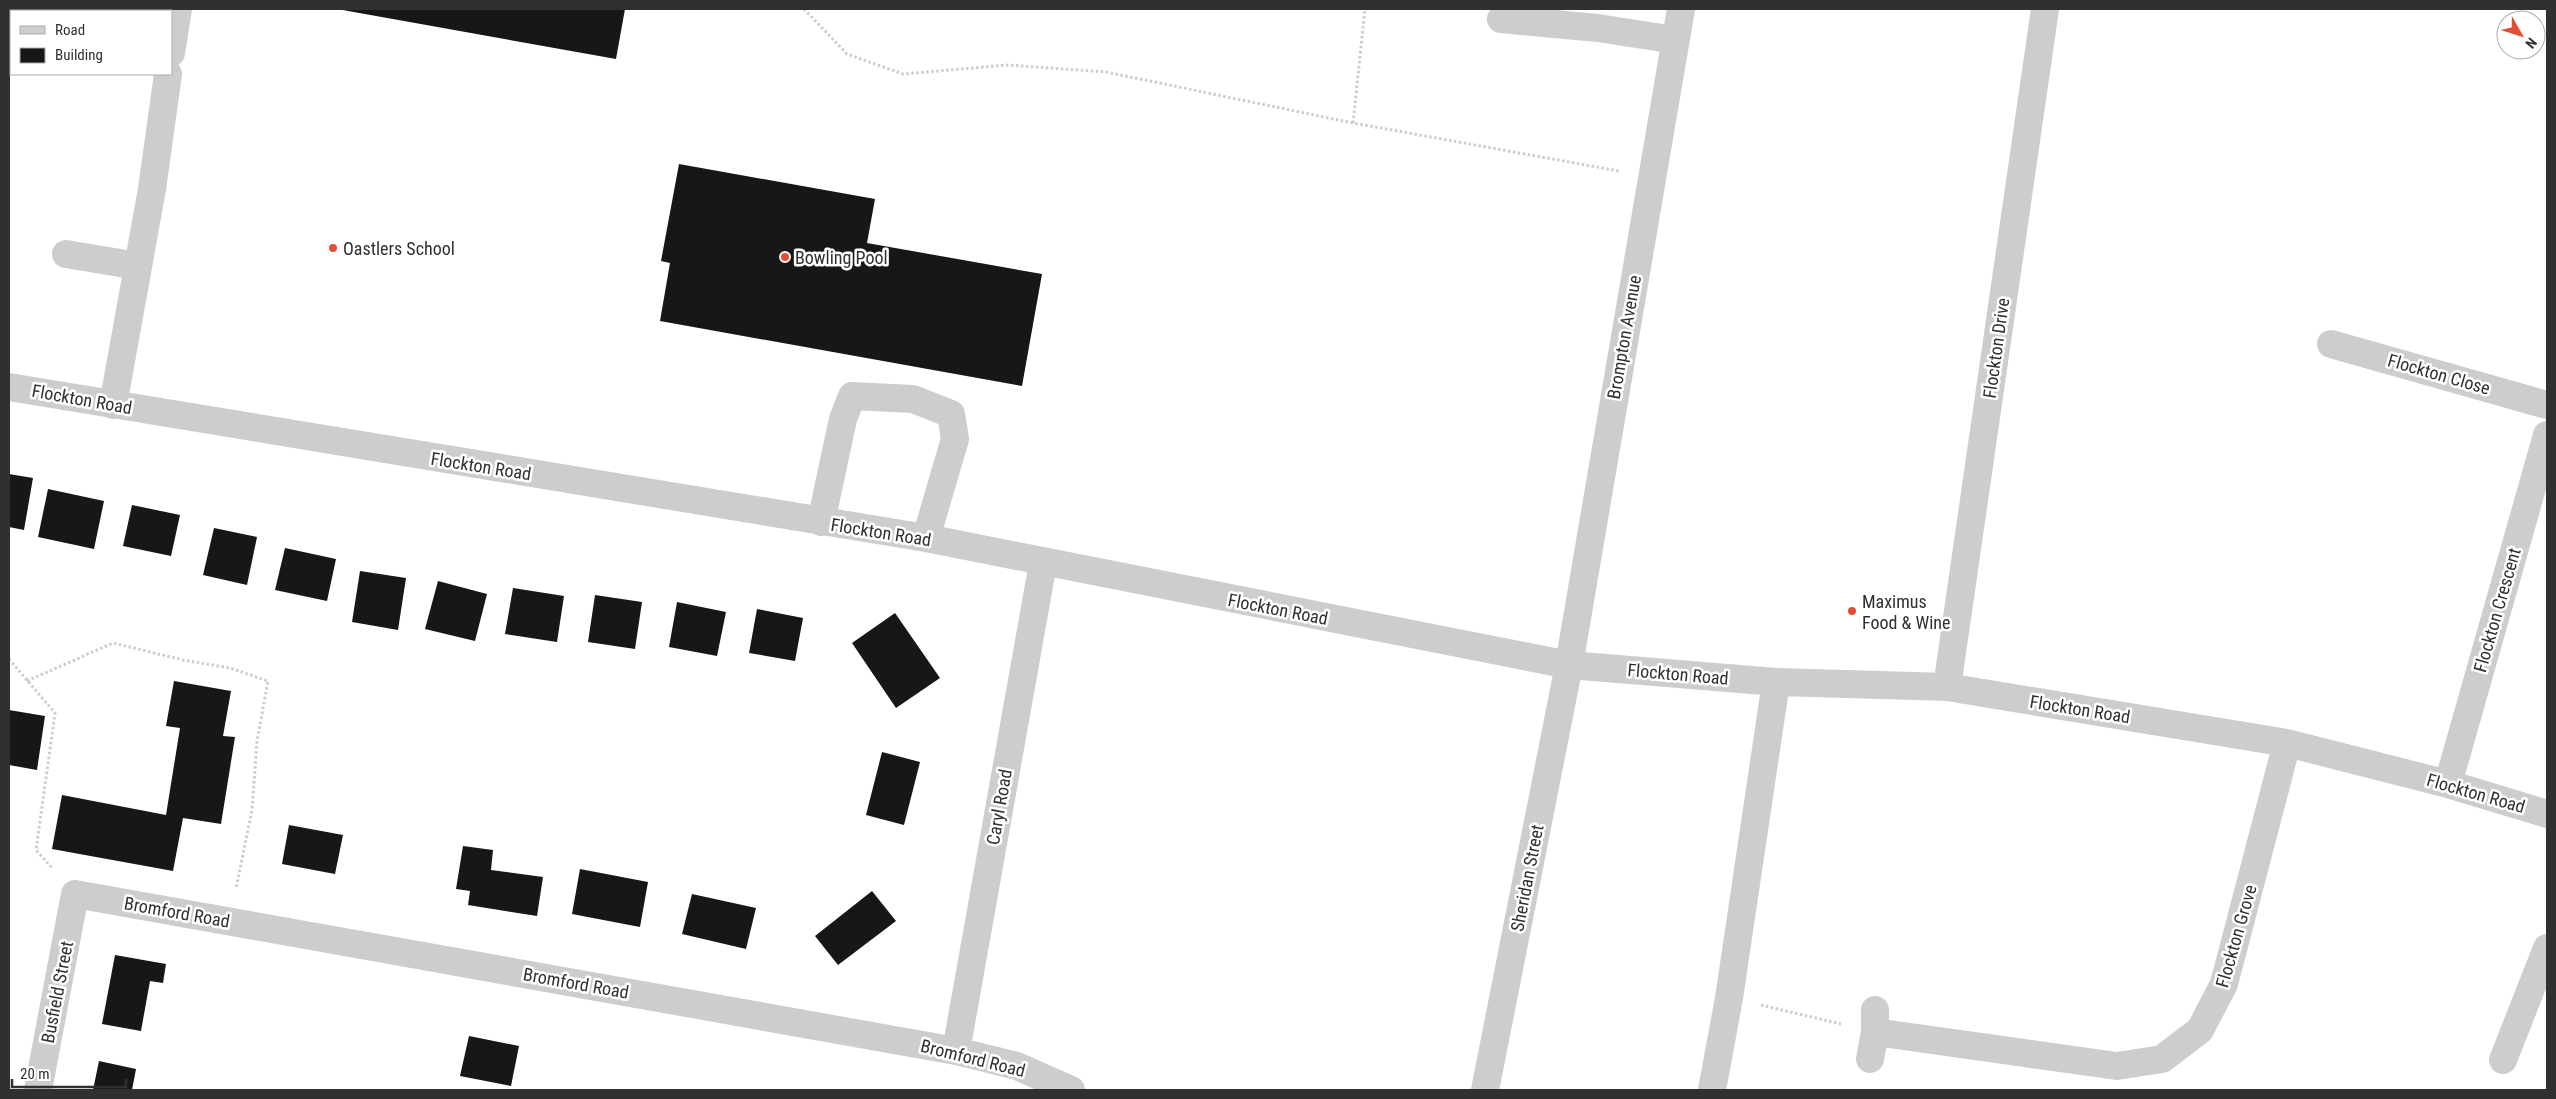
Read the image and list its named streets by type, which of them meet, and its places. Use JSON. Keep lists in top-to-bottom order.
{
  "streets": {
    "street": [
      "Brompton Avenue",
      "Flockton Drive",
      "Flockton Close",
      "Flockton Road",
      "Flockton Crescent",
      "Caryl Road",
      "Sheridan Street",
      "Bromford Road",
      "Flockton Grove",
      "Busfield Street"
    ]
  },
  "crossings": [
    ["Brompton Avenue", "Flockton Road"],
    ["Brompton Avenue", "Sheridan Street"],
    ["Flockton Drive", "Flockton Road"],
    ["Flockton Road", "Flockton Crescent"],
    ["Flockton Road", "Caryl Road"],
    ["Flockton Road", "Sheridan Street"],
    ["Flockton Road", "Flockton Grove"],
    ["Caryl Road", "Bromford Road"],
    ["Bromford Road", "Busfield Street"]
  ],
  "places": ["Oastlers School", "Bowling Pool", "Maximus Food & Wine"],
  "legend": ["Road", "Building"],
  "scale_bar": "20 m",
  "north": "bottom right"
}
